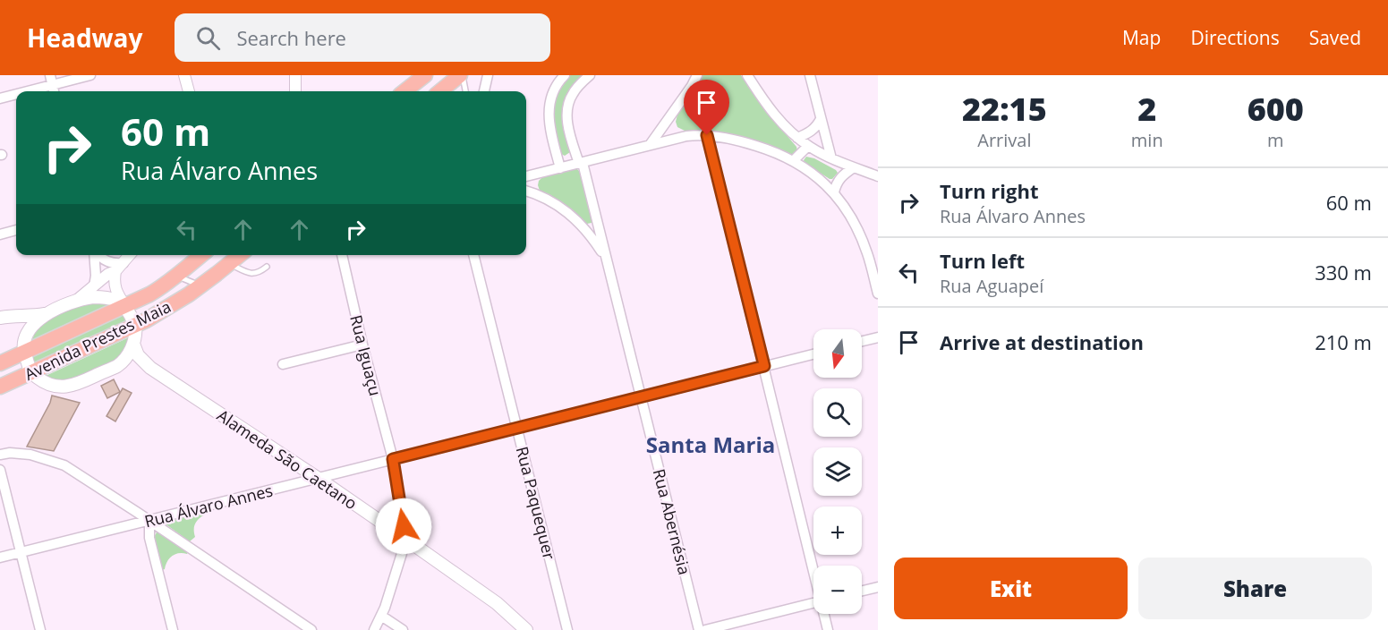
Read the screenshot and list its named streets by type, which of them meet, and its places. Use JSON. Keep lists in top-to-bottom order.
{
  "streets": {
    "highway": ["Avenida Prestes Maia"],
    "main road": ["Alameda São Caetano"],
    "street": [
      "Rua Iguaçu",
      "Rua Paquequer",
      "Rua Álvaro Annes",
      "Rua Abernésia"
    ]
  },
  "crossings": [
    ["Rua Iguaçu", "Alameda São Caetano"],
    ["Rua Iguaçu", "Rua Álvaro Annes"],
    ["Alameda São Caetano", "Rua Álvaro Annes"],
    ["Rua Paquequer", "Rua Álvaro Annes"],
    ["Rua Álvaro Annes", "Rua Abernésia"]
  ],
  "districts": ["Santa Maria"],
  "north": "bottom",
  "page": {
    "header": "Headway",
    "search": "Search here",
    "nav": ["Map", "Directions", "Saved"],
    "eta": [
      "22:15",
      "Arrival",
      "2",
      "min",
      "600",
      "m"
    ],
    "turn": ["60 m", "Rua Álvaro Annes"],
    "list": [
      {
        "name": "Turn right",
        "note": "Rua Álvaro Annes",
        "value": "60 m"
      },
      {
        "name": "Turn left",
        "note": "Rua Aguapeí",
        "value": "330 m"
      },
      {
        "name": "Arrive at destination",
        "value": "210 m"
      }
    ],
    "map_buttons": ["+", "−"],
    "buttons": ["Exit", "Share"]
  }
}
